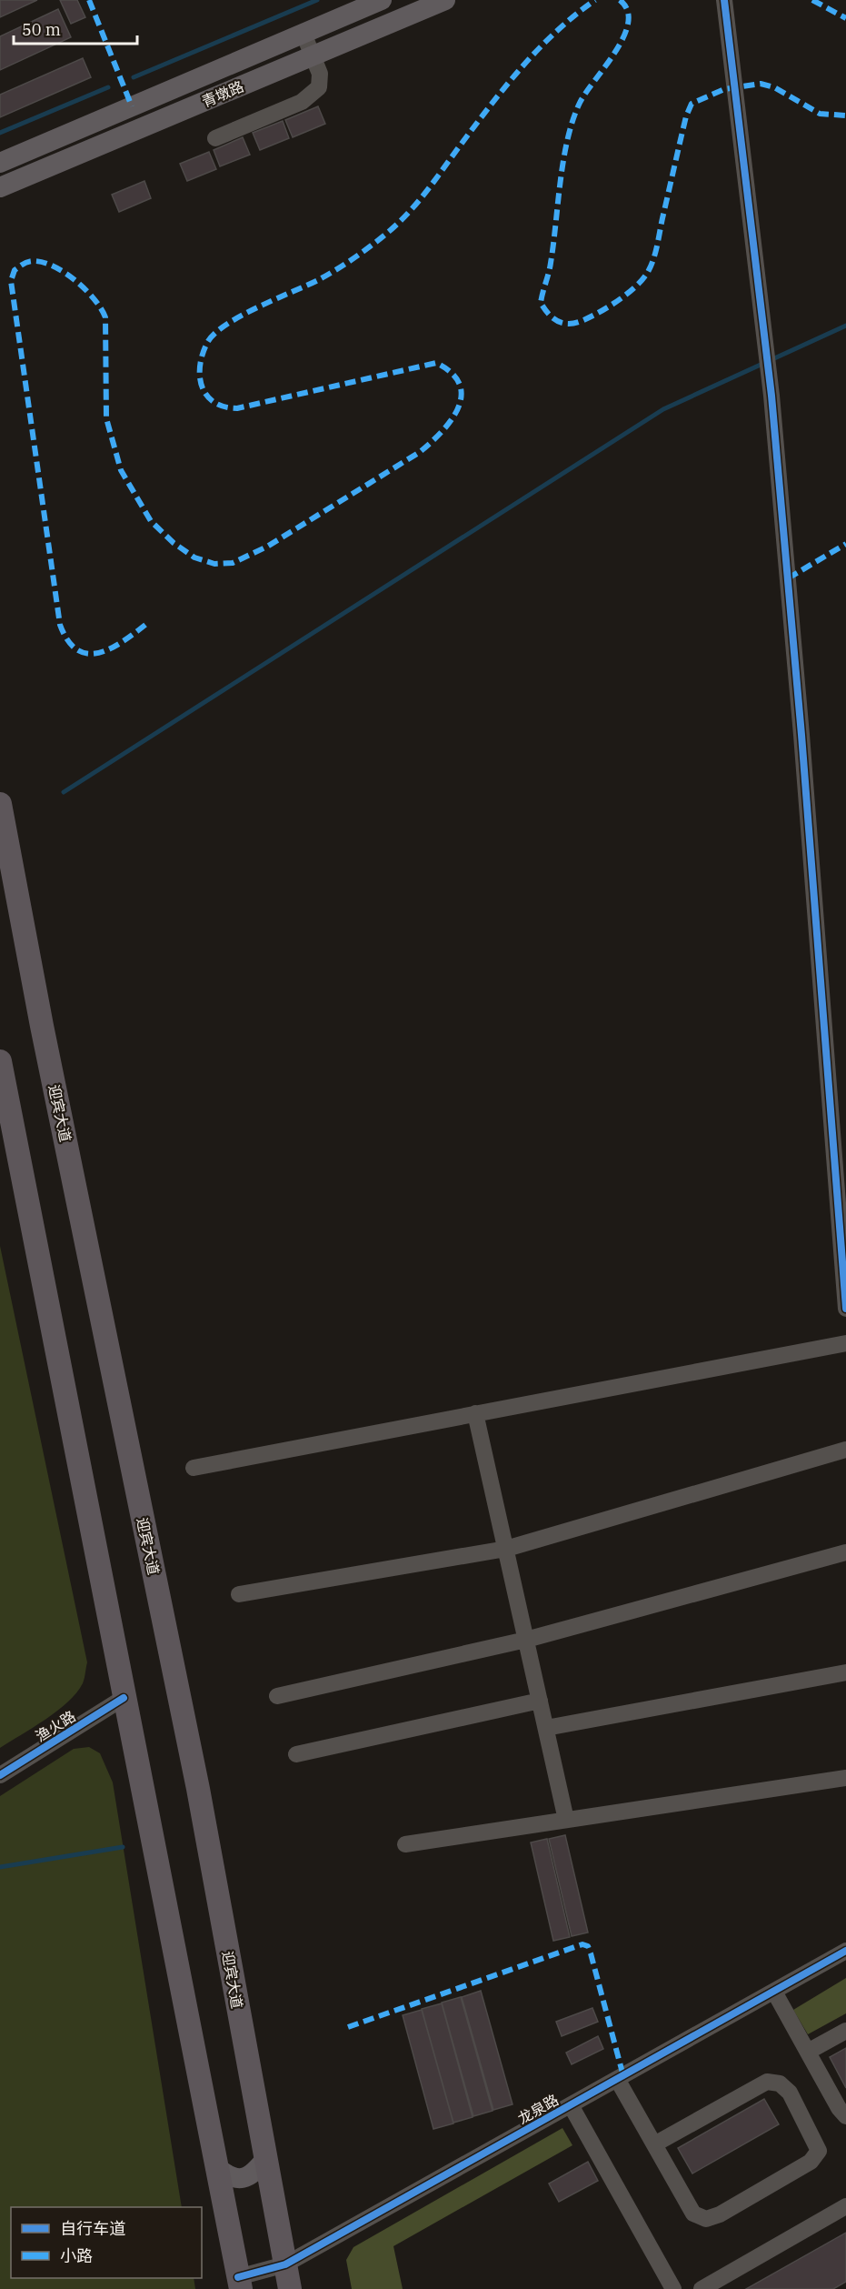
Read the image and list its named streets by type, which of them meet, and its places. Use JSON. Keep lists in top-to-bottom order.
{
  "streets": {
    "highway": ["迎宾大道"],
    "main road": ["青墩路"],
    "street": ["渔火路", "龙泉路"]
  },
  "crossings": [
    ["迎宾大道", "龙泉路"]
  ],
  "legend": ["自行车道", "小路"],
  "scale_bar": "50 m"
}
